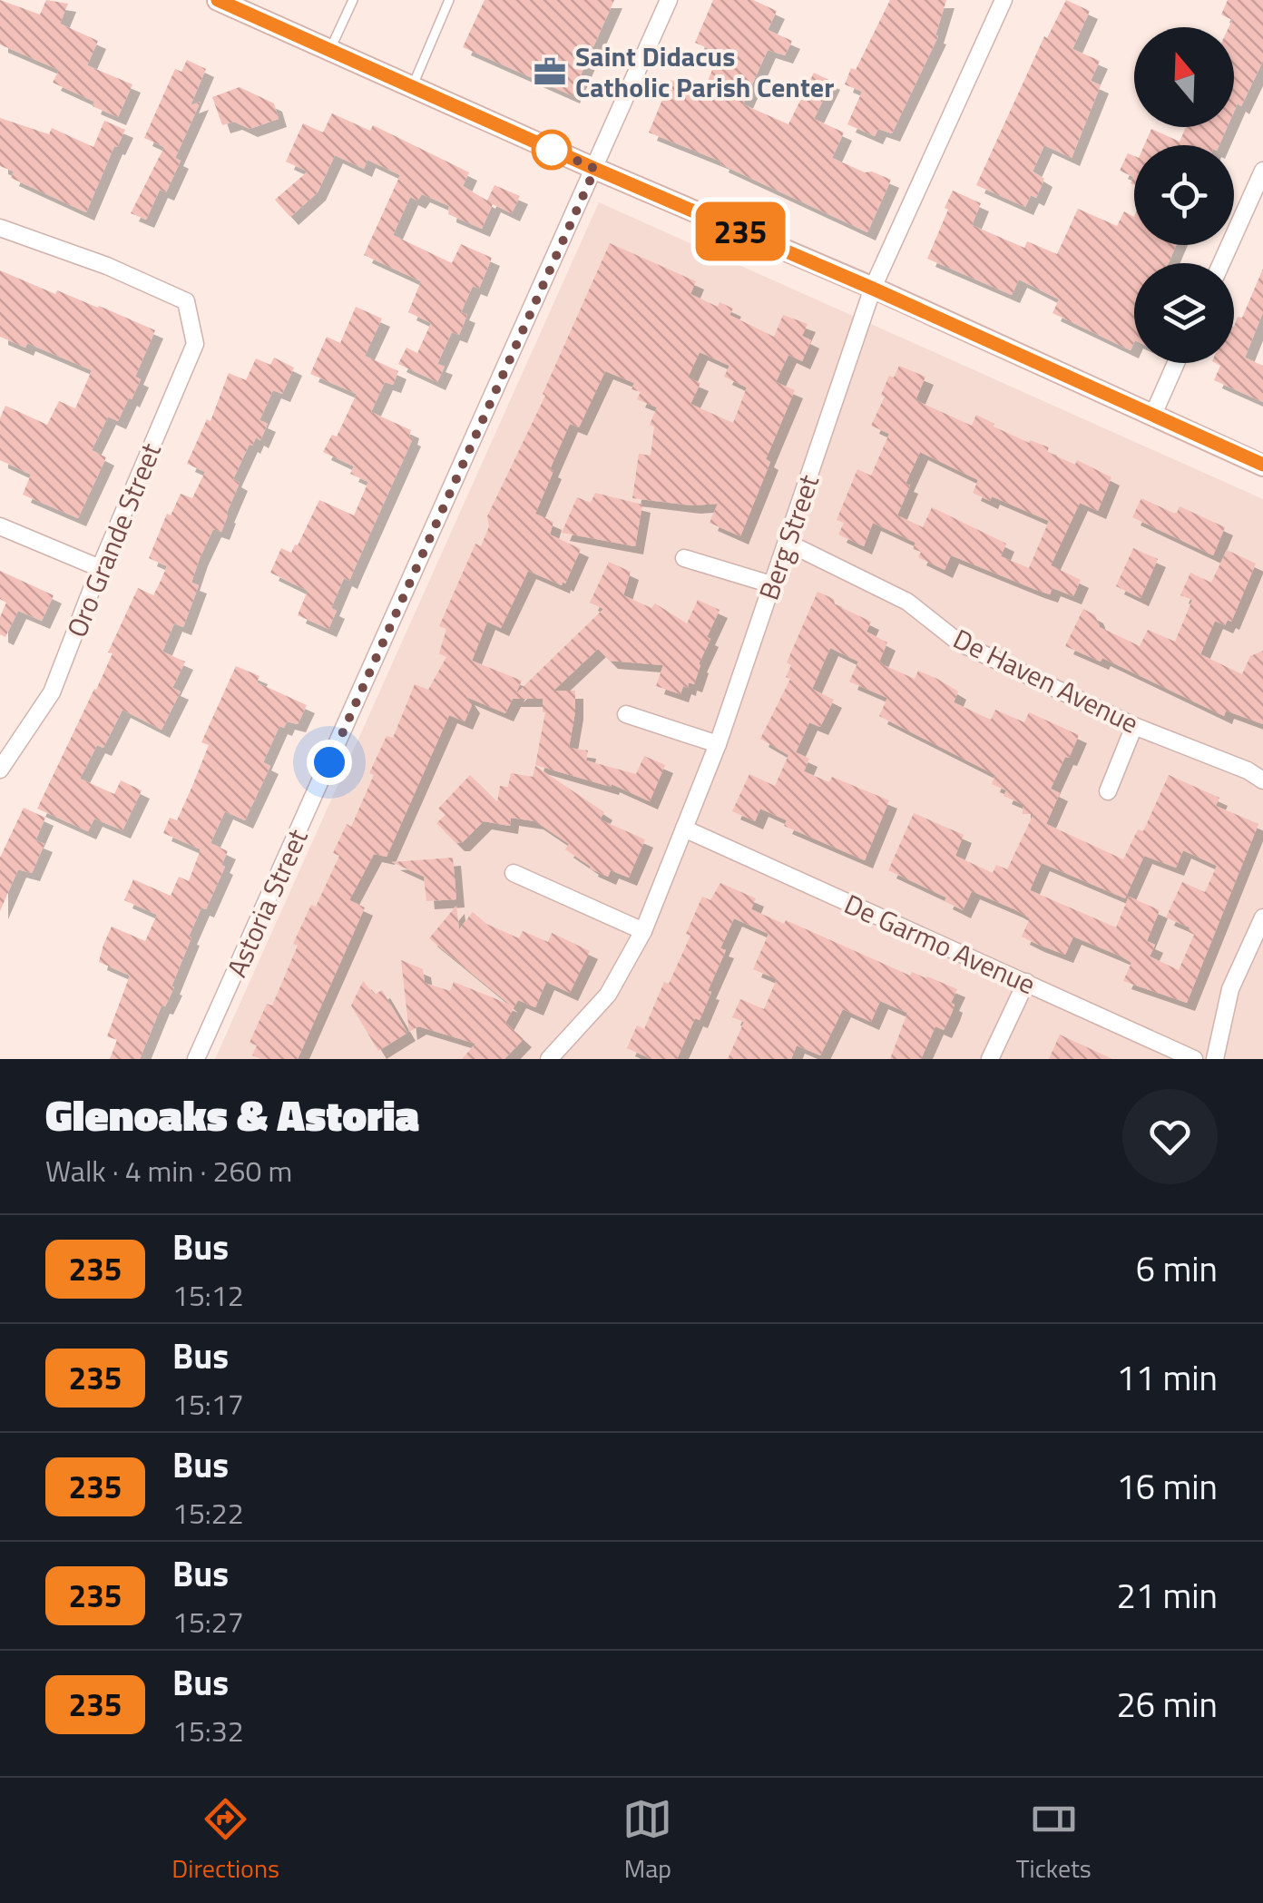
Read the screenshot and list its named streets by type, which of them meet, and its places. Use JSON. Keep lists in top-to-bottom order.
{
  "streets": {
    "street": [
      "Berg Street",
      "Oro Grande Street",
      "De Haven Avenue",
      "Astoria Street",
      "De Garmo Avenue"
    ]
  },
  "crossings": [
    ["Berg Street", "De Haven Avenue"],
    ["Berg Street", "De Garmo Avenue"]
  ],
  "places": {
    "office": ["Saint Didacus Catholic Parish Center"]
  },
  "lines": ["bus line 235"],
  "north": "top",
  "page": {
    "on_map": "235",
    "heading": ["Glenoaks & Astoria", "Walk · 4 min · 260 m"],
    "list": [
      {
        "mark": "235",
        "name": "Bus",
        "note": "15:12",
        "value": "6 min"
      },
      {
        "mark": "235",
        "name": "Bus",
        "note": "15:17",
        "value": "11 min"
      },
      {
        "mark": "235",
        "name": "Bus",
        "note": "15:22",
        "value": "16 min"
      },
      {
        "mark": "235",
        "name": "Bus",
        "note": "15:27",
        "value": "21 min"
      },
      {
        "mark": "235",
        "name": "Bus",
        "note": "15:32",
        "value": "26 min"
      }
    ],
    "tabs": ["Directions", "Map", "Tickets"]
  }
}
